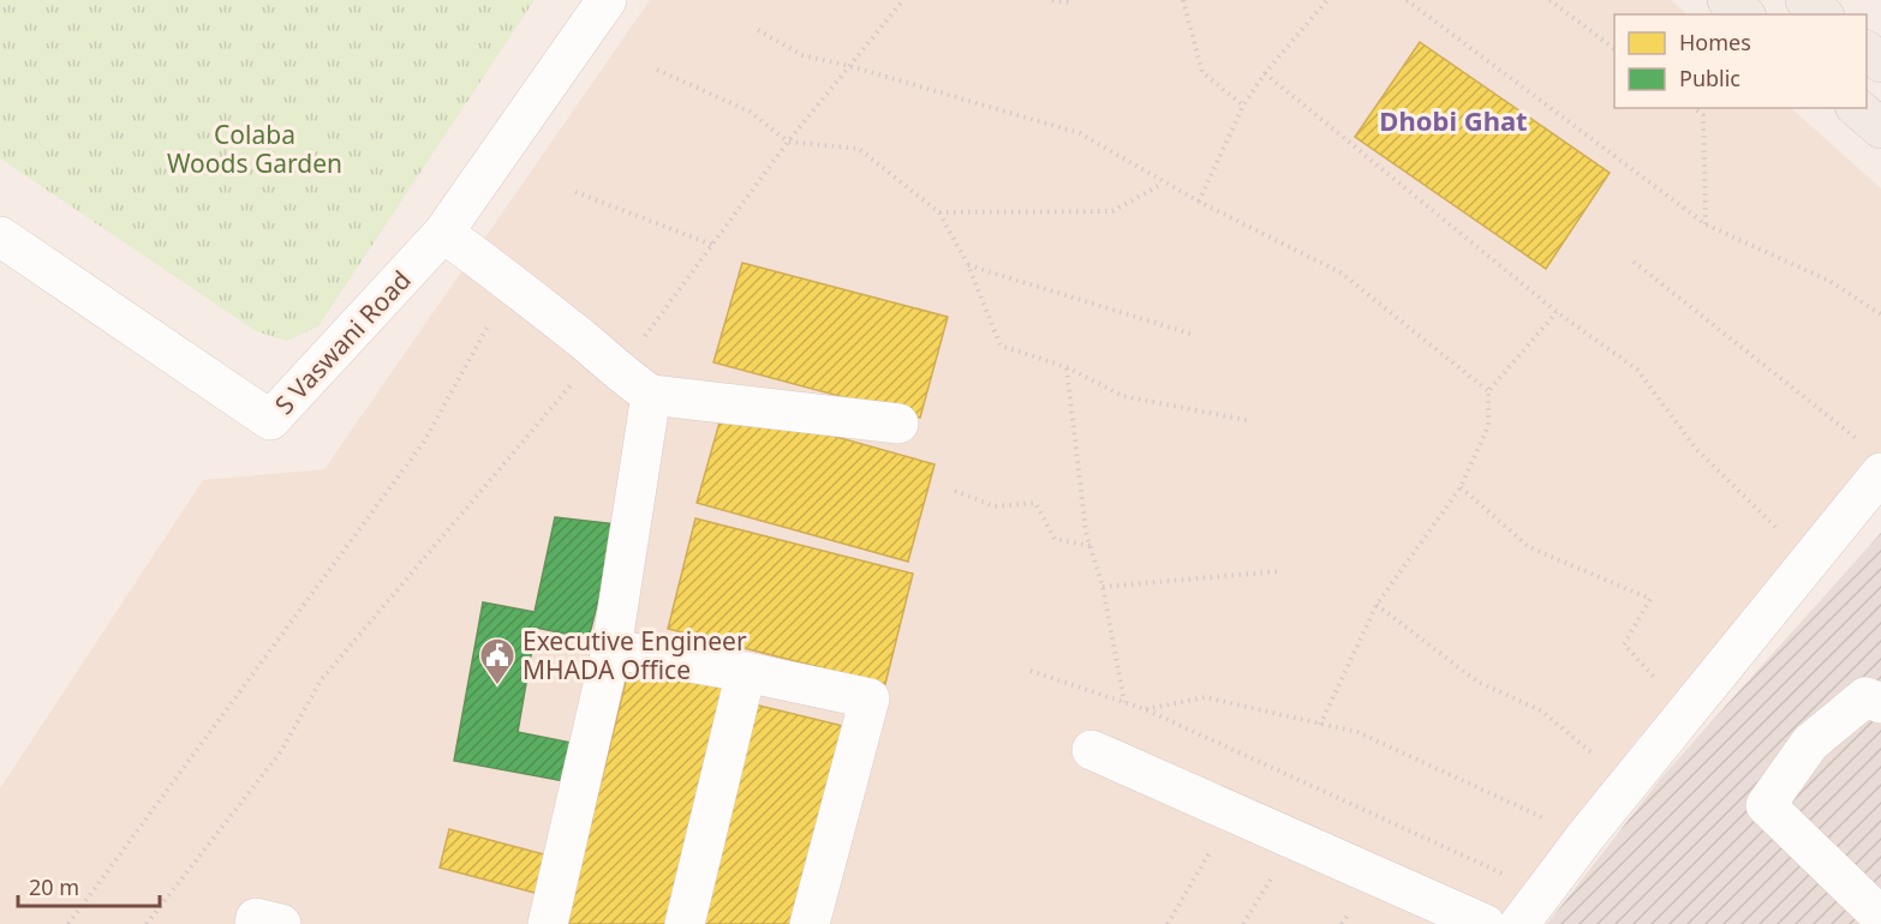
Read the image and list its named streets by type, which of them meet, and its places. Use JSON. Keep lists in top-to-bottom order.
{
  "streets": {
    "street": ["S Vaswani Road"]
  },
  "districts": ["Dhobi Ghat"],
  "parks": ["Colaba Woods Garden"],
  "places": {
    "public building": ["Executive Engineer MHADA Office"]
  },
  "legend": ["Homes", "Public"],
  "scale_bar": "20 m"
}
